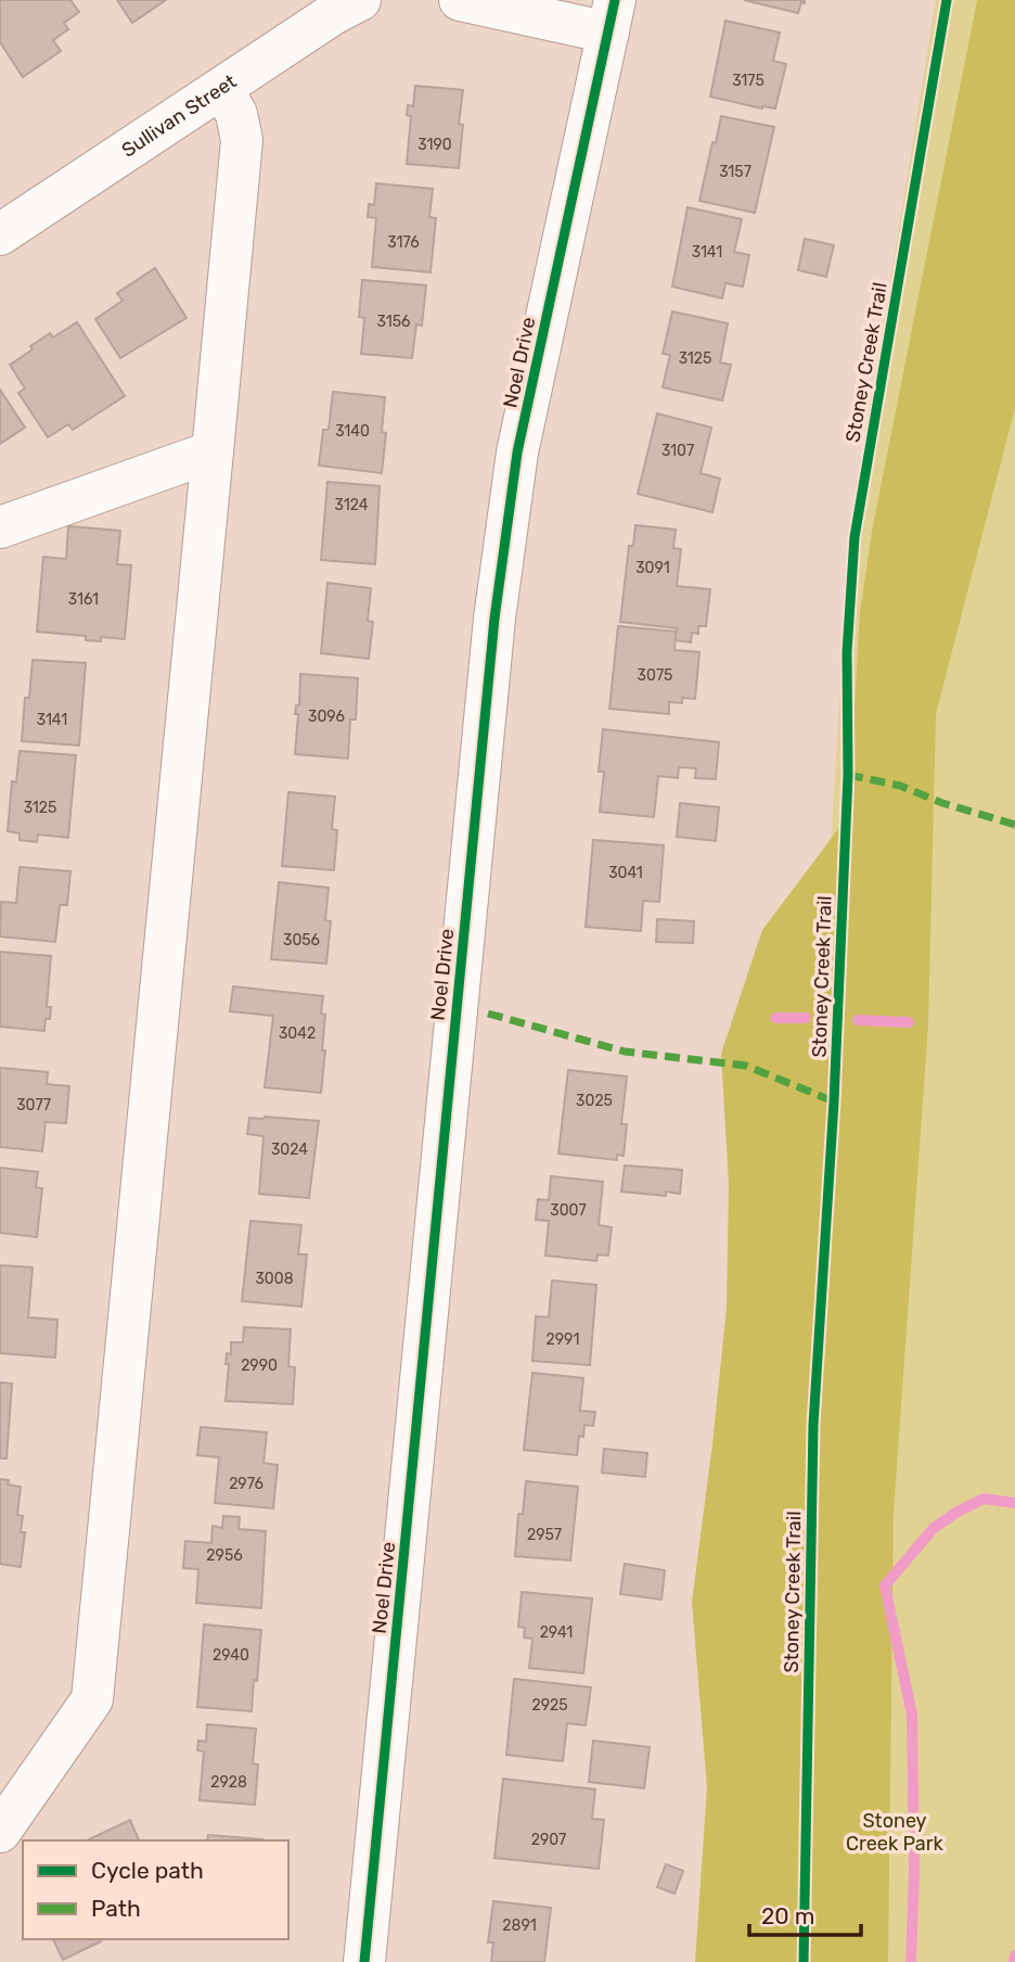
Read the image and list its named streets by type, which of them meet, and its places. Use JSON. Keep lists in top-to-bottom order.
{
  "streets": {
    "street": ["Sullivan Street", "Noel Drive"],
    "cycle path": ["Stoney Creek Trail"]
  },
  "parks": ["Stoney Creek Park"],
  "house_numbers": [
    "3175",
    "3190",
    "3157",
    "3176",
    "3141",
    "3156",
    "3125",
    "3140",
    "3107",
    "3124",
    "3091",
    "3161",
    "3075",
    "3096",
    "3141",
    "3125",
    "3041",
    "3056",
    "3042",
    "3025",
    "3077",
    "3024",
    "3007",
    "3008",
    "2991",
    "2990",
    "2976",
    "2957",
    "2956",
    "2941",
    "2940",
    "2925",
    "2928",
    "2907",
    "2891"
  ],
  "legend": ["Cycle path", "Path"],
  "scale_bar": "20 m"
}
